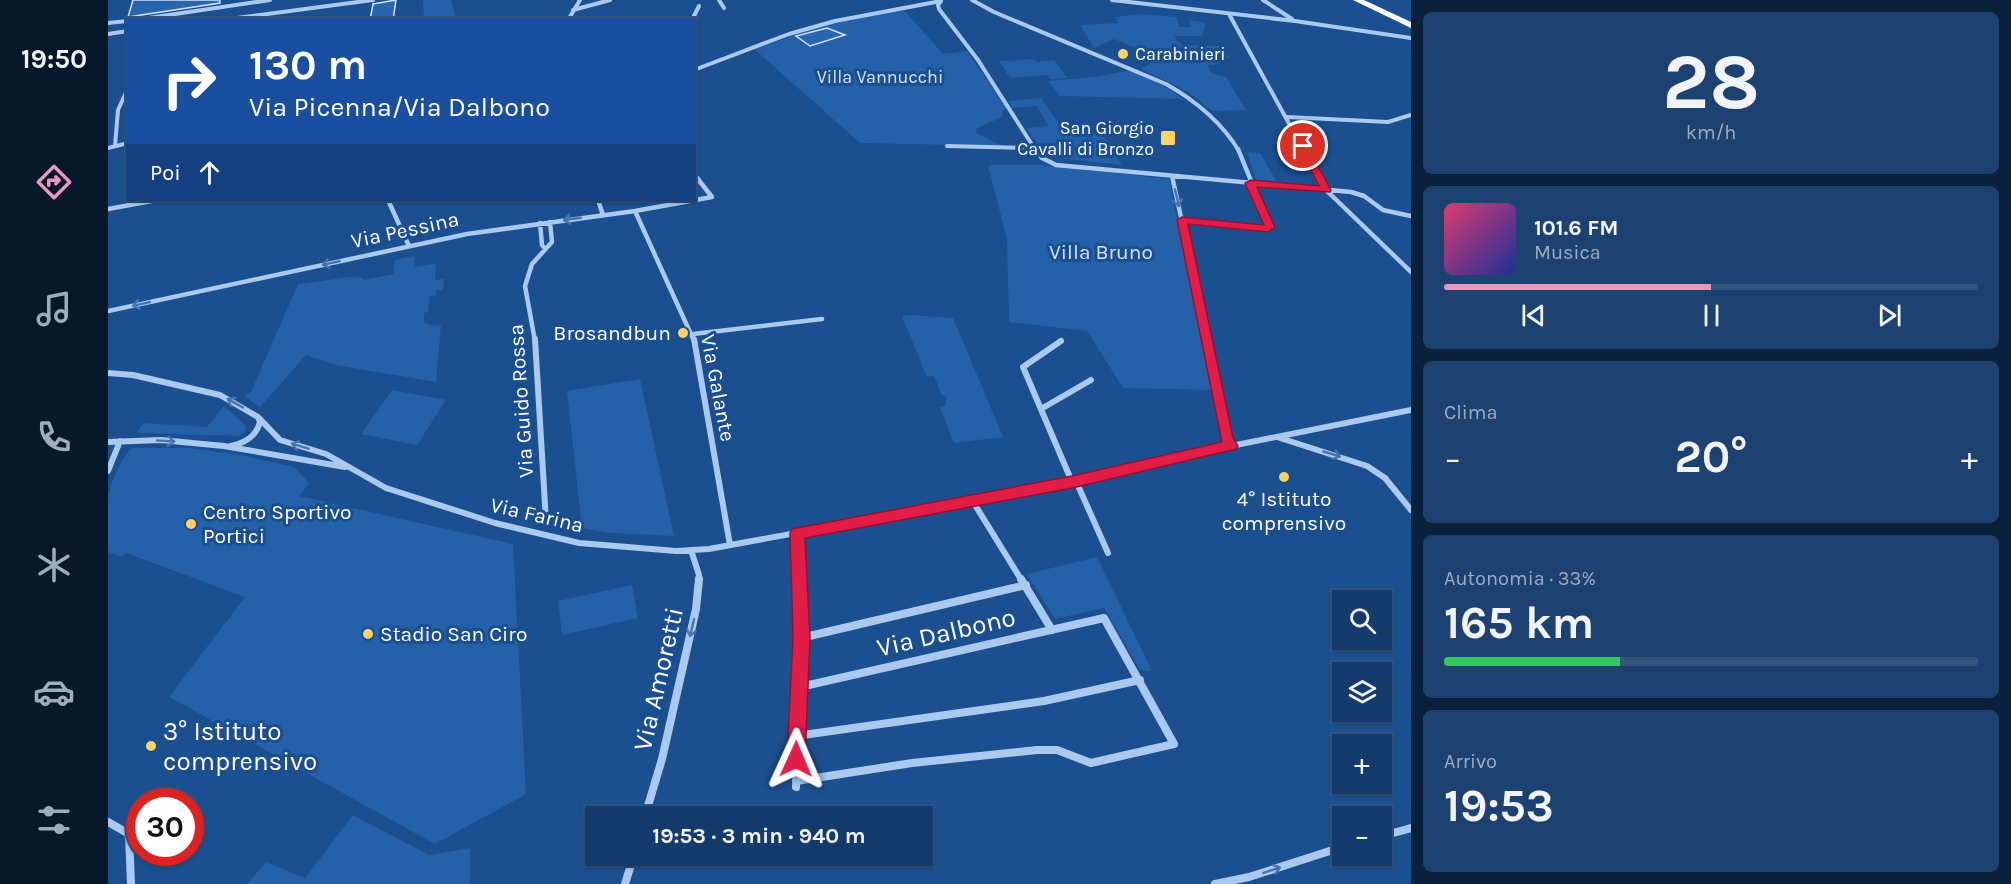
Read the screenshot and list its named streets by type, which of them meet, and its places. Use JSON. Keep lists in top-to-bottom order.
{
  "streets": {
    "street": [
      "Via Pessina",
      "Via Galante",
      "Via Guido Rossa",
      "Via Farina",
      "Via Dalbono",
      "Via Amoretti"
    ]
  },
  "crossings": [
    ["Via Pessina", "Via Galante"],
    ["Via Galante", "Via Farina"],
    ["Via Farina", "Via Dalbono"],
    ["Via Farina", "Via Amoretti"]
  ],
  "one_way": ["Via Pessina", "Via Amoretti"],
  "parks": ["Villa Vannucchi", "Villa Bruno"],
  "places": {
    "other": [
      "Carabinieri",
      "Brosandbun",
      "4° Istituto comprensivo",
      "Centro Sportivo Portici",
      "Stadio San Ciro",
      "3° Istituto comprensivo"
    ],
    "transit": ["San Giorgio Cavalli di Bronzo"]
  },
  "page": {
    "tabs": "19:50",
    "tile": [
      ["28", "km/h"],
      "Clima",
      ["Autonomia · 33%", "165 km"],
      ["Arrivo", "19:53"]
    ],
    "turn": ["130 m", "Via Picenna/Via Dalbono"],
    "then": "Poi",
    "song": ["101.6 FM", "Musica"],
    "heat": ["−", "20°", "+"],
    "map_buttons": ["+", "−"],
    "limit": "30",
    "trip": "19:53 · 3 min · 940 m"
  }
}
